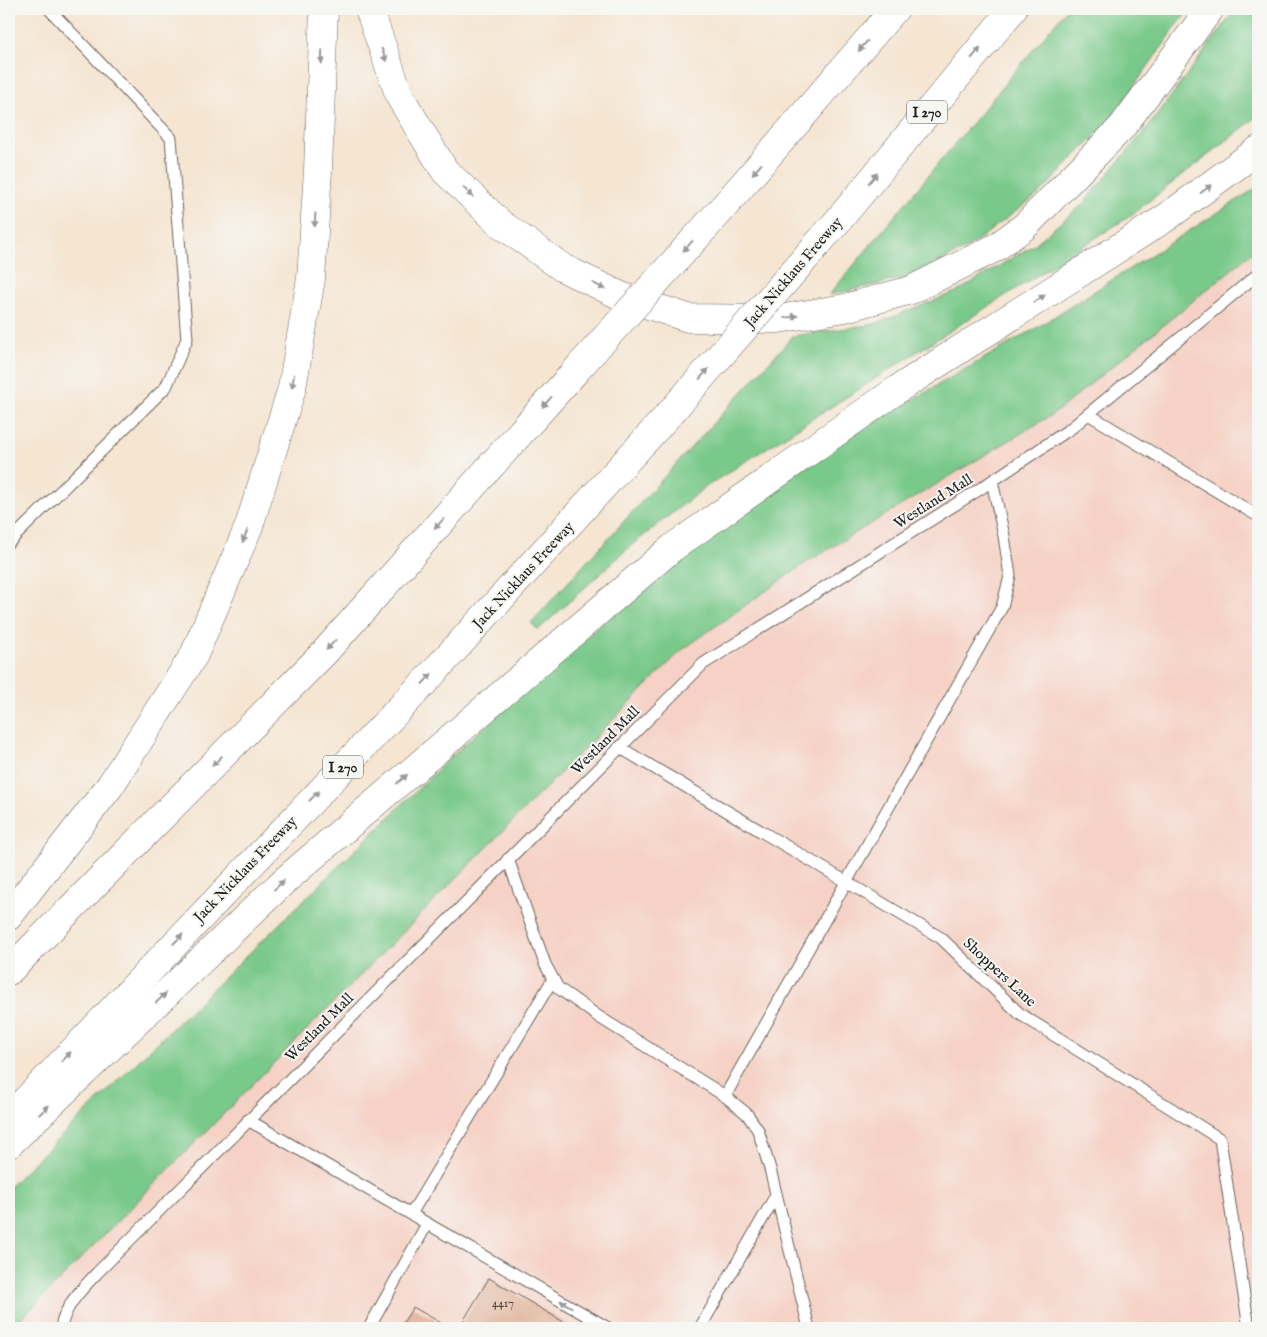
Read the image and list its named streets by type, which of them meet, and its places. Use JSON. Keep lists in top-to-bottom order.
{
  "streets": {
    "highway": ["I 270", "Jack Nicklaus Freeway"],
    "lane": ["Westland Mall", "Shoppers Lane"]
  },
  "crossings": [
    ["Westland Mall", "Shoppers Lane"]
  ],
  "house_numbers": ["4417"]
}
